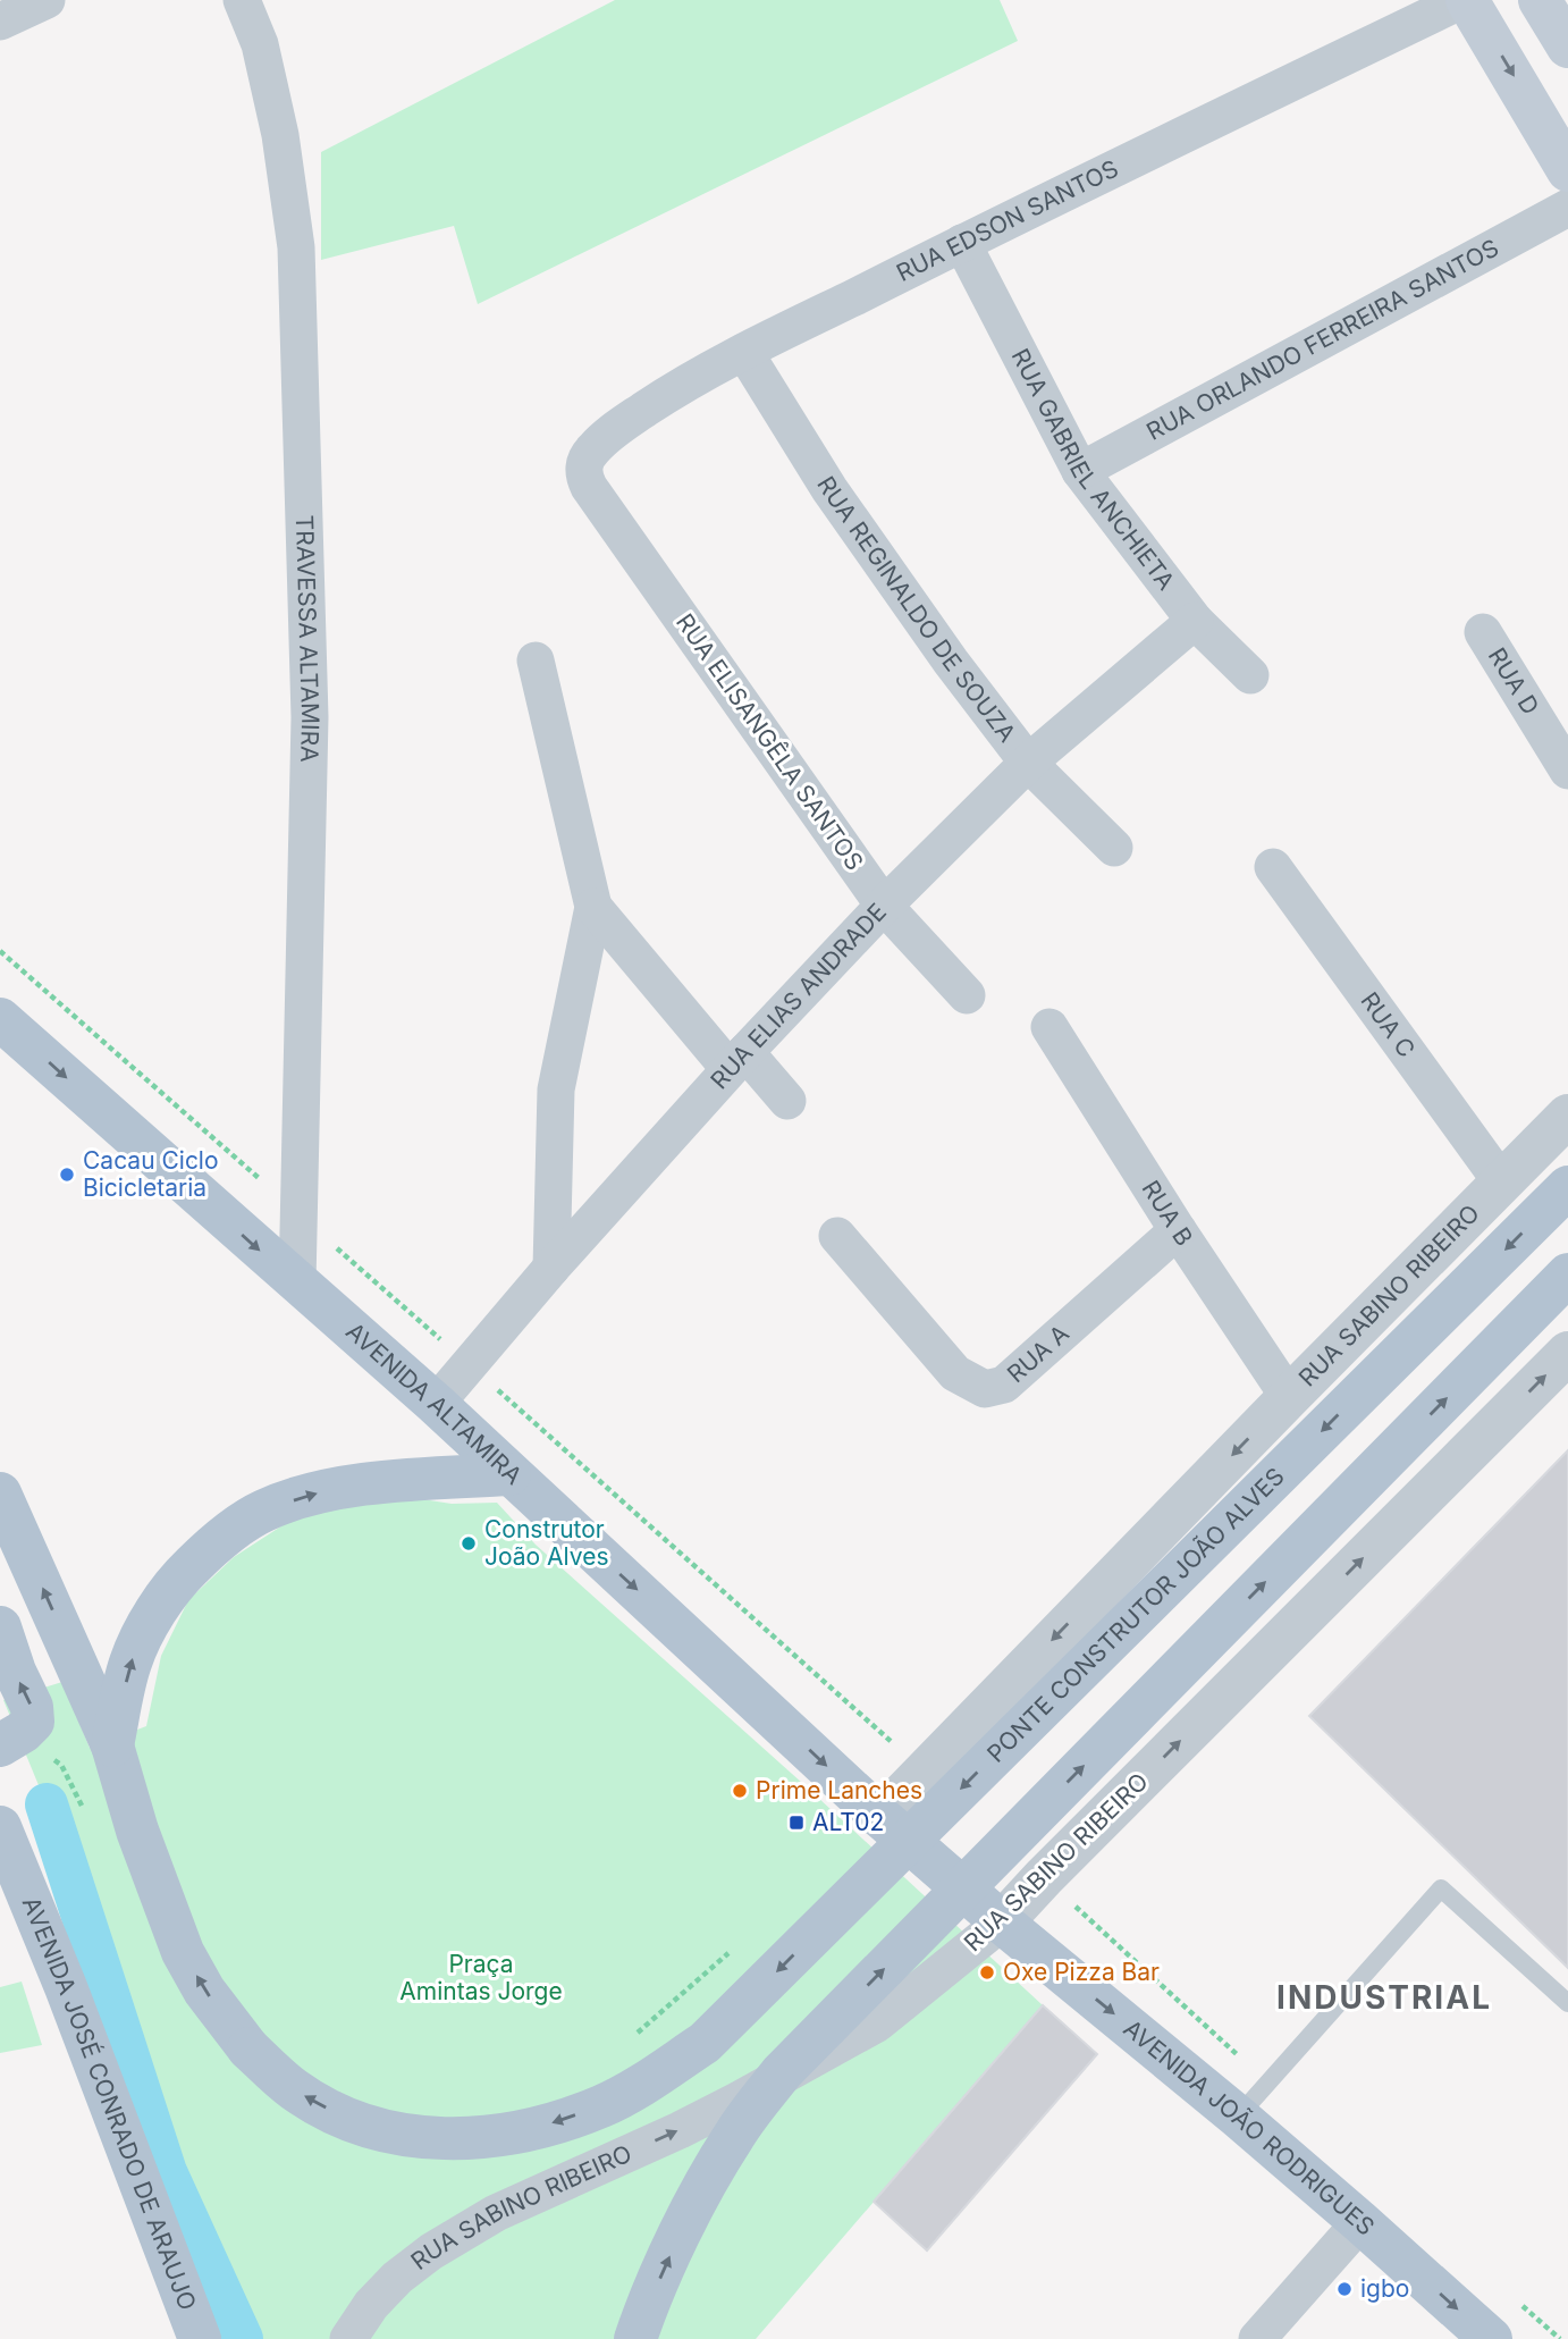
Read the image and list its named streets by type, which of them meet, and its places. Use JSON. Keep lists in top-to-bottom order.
{
  "streets": {
    "main road": [
      "AVENIDA ALTAMIRA",
      "PONTE CONSTRUTOR JOÃO ALVES",
      "AVENIDA JOSÉ CONRADO DE ARAUJO",
      "AVENIDA JOÃO RODRIGUES"
    ],
    "street": [
      "RUA EDSON SANTOS",
      "RUA ORLANDO FERREIRA SANTOS",
      "RUA GABRIEL ANCHIETA",
      "RUA REGINALDO DE SOUZA",
      "TRAVESSA ALTAMIRA",
      "RUA D",
      "RUA ELISANGÊLA SANTOS",
      "RUA ELIAS ANDRADE",
      "RUA C",
      "RUA B",
      "RUA SABINO RIBEIRO",
      "RUA A"
    ]
  },
  "crossings": [
    ["RUA EDSON SANTOS", "RUA GABRIEL ANCHIETA"],
    ["RUA EDSON SANTOS", "RUA REGINALDO DE SOUZA"],
    ["RUA EDSON SANTOS", "RUA ELISANGÊLA SANTOS"],
    ["RUA ORLANDO FERREIRA SANTOS", "RUA GABRIEL ANCHIETA"],
    ["RUA GABRIEL ANCHIETA", "RUA ELIAS ANDRADE"],
    ["RUA REGINALDO DE SOUZA", "RUA ELIAS ANDRADE"],
    ["TRAVESSA ALTAMIRA", "AVENIDA ALTAMIRA"],
    ["RUA ELISANGÊLA SANTOS", "RUA ELIAS ANDRADE"],
    ["RUA ELIAS ANDRADE", "AVENIDA ALTAMIRA"],
    ["RUA C", "RUA SABINO RIBEIRO"],
    ["RUA B", "RUA SABINO RIBEIRO"],
    ["RUA B", "RUA A"],
    ["RUA SABINO RIBEIRO", "AVENIDA ALTAMIRA"],
    ["RUA SABINO RIBEIRO", "AVENIDA JOÃO RODRIGUES"],
    ["AVENIDA ALTAMIRA", "AVENIDA JOÃO RODRIGUES"]
  ],
  "one_way": ["AVENIDA ALTAMIRA", "AVENIDA JOÃO RODRIGUES"],
  "districts": ["INDUSTRIAL"],
  "parks": ["Praça Amintas Jorge"],
  "places": {
    "other": [
      "Cacau Ciclo Bicicletaria",
      "Construtor João Alves",
      "Prime Lanches",
      "Oxe Pizza Bar",
      "igbo"
    ],
    "transit": ["ALT02"]
  }
}
